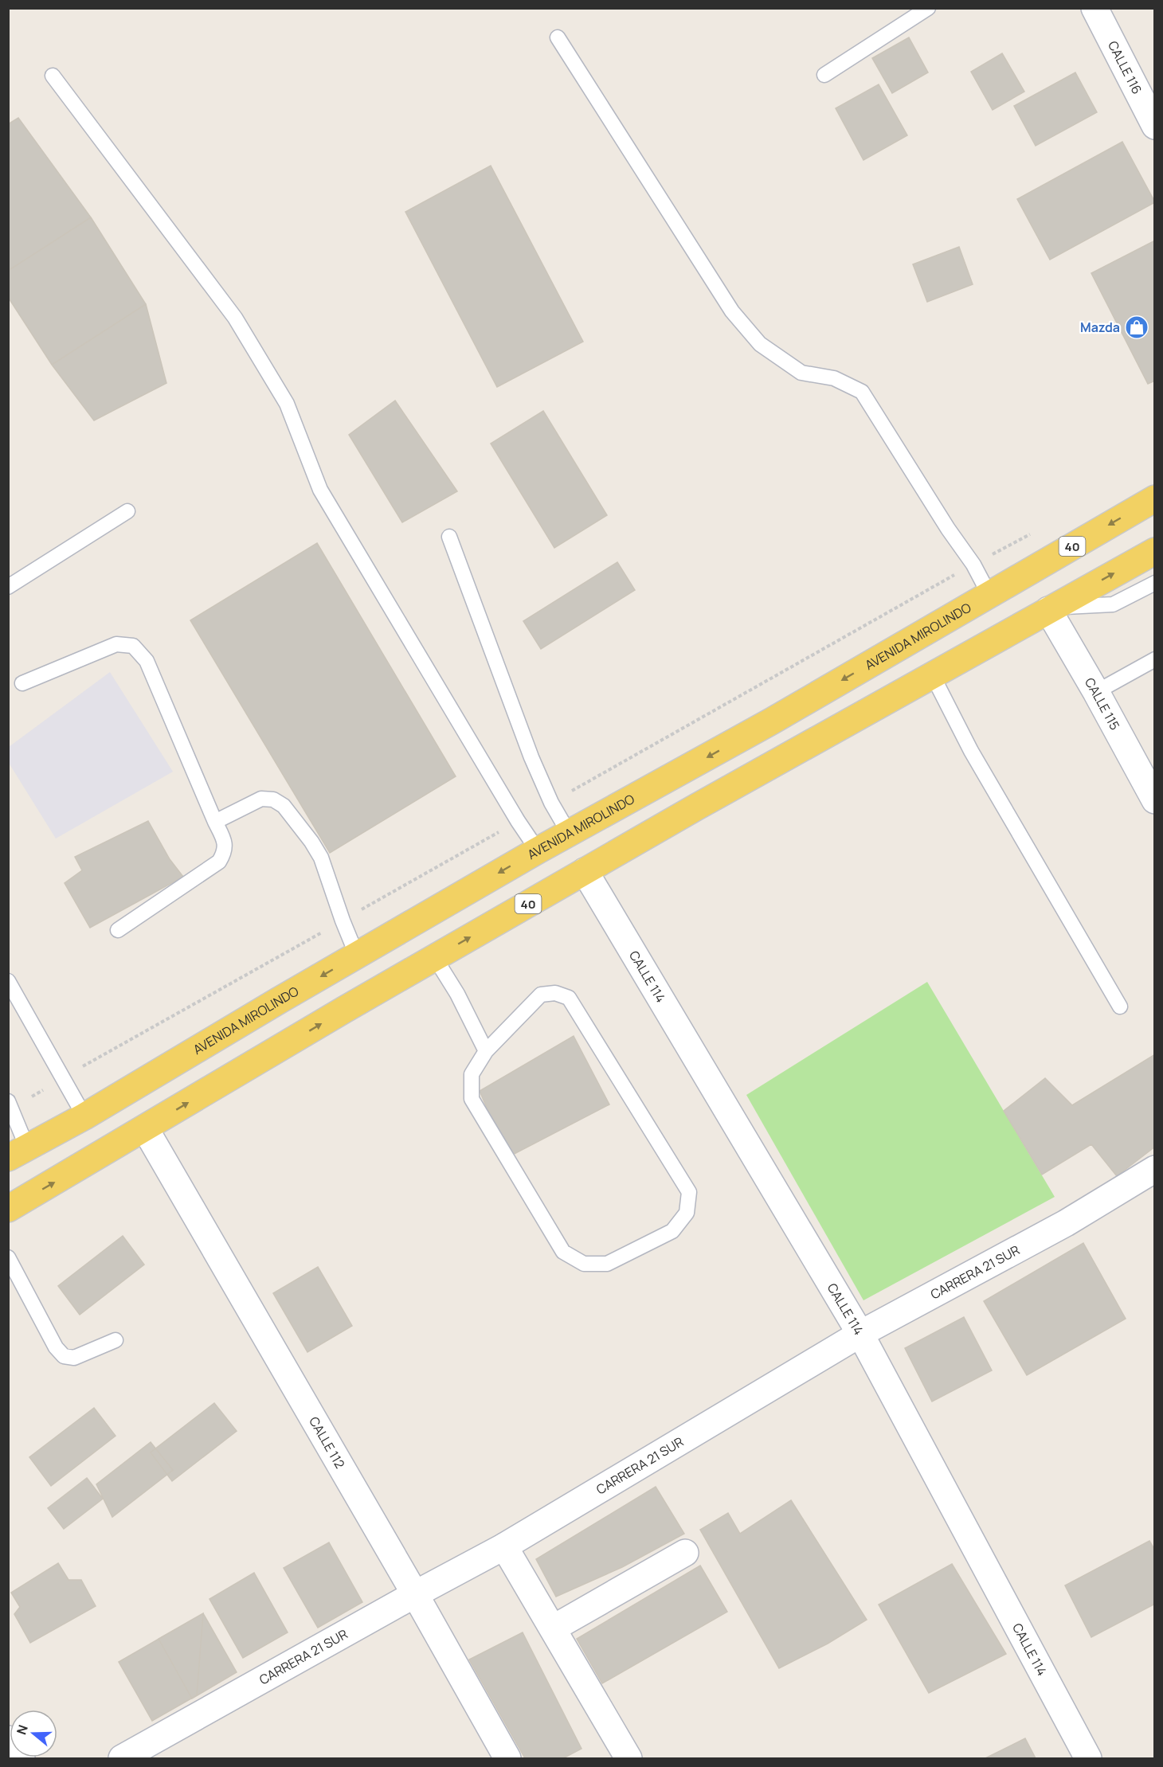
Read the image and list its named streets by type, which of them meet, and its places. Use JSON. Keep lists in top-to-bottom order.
{
  "streets": {
    "main road": ["40", "AVENIDA MIROLINDO"],
    "street": [
      "CALLE 116",
      "CALLE 115",
      "CALLE 114",
      "CARRERA 21 SUR",
      "CALLE 112"
    ]
  },
  "crossings": [
    ["40", "CALLE 115"],
    ["40", "CALLE 114"],
    ["40", "CALLE 112"],
    ["CALLE 114", "CARRERA 21 SUR"],
    ["CARRERA 21 SUR", "CALLE 112"]
  ],
  "places": {
    "shop": ["Mazda"]
  },
  "north": "left"
}
